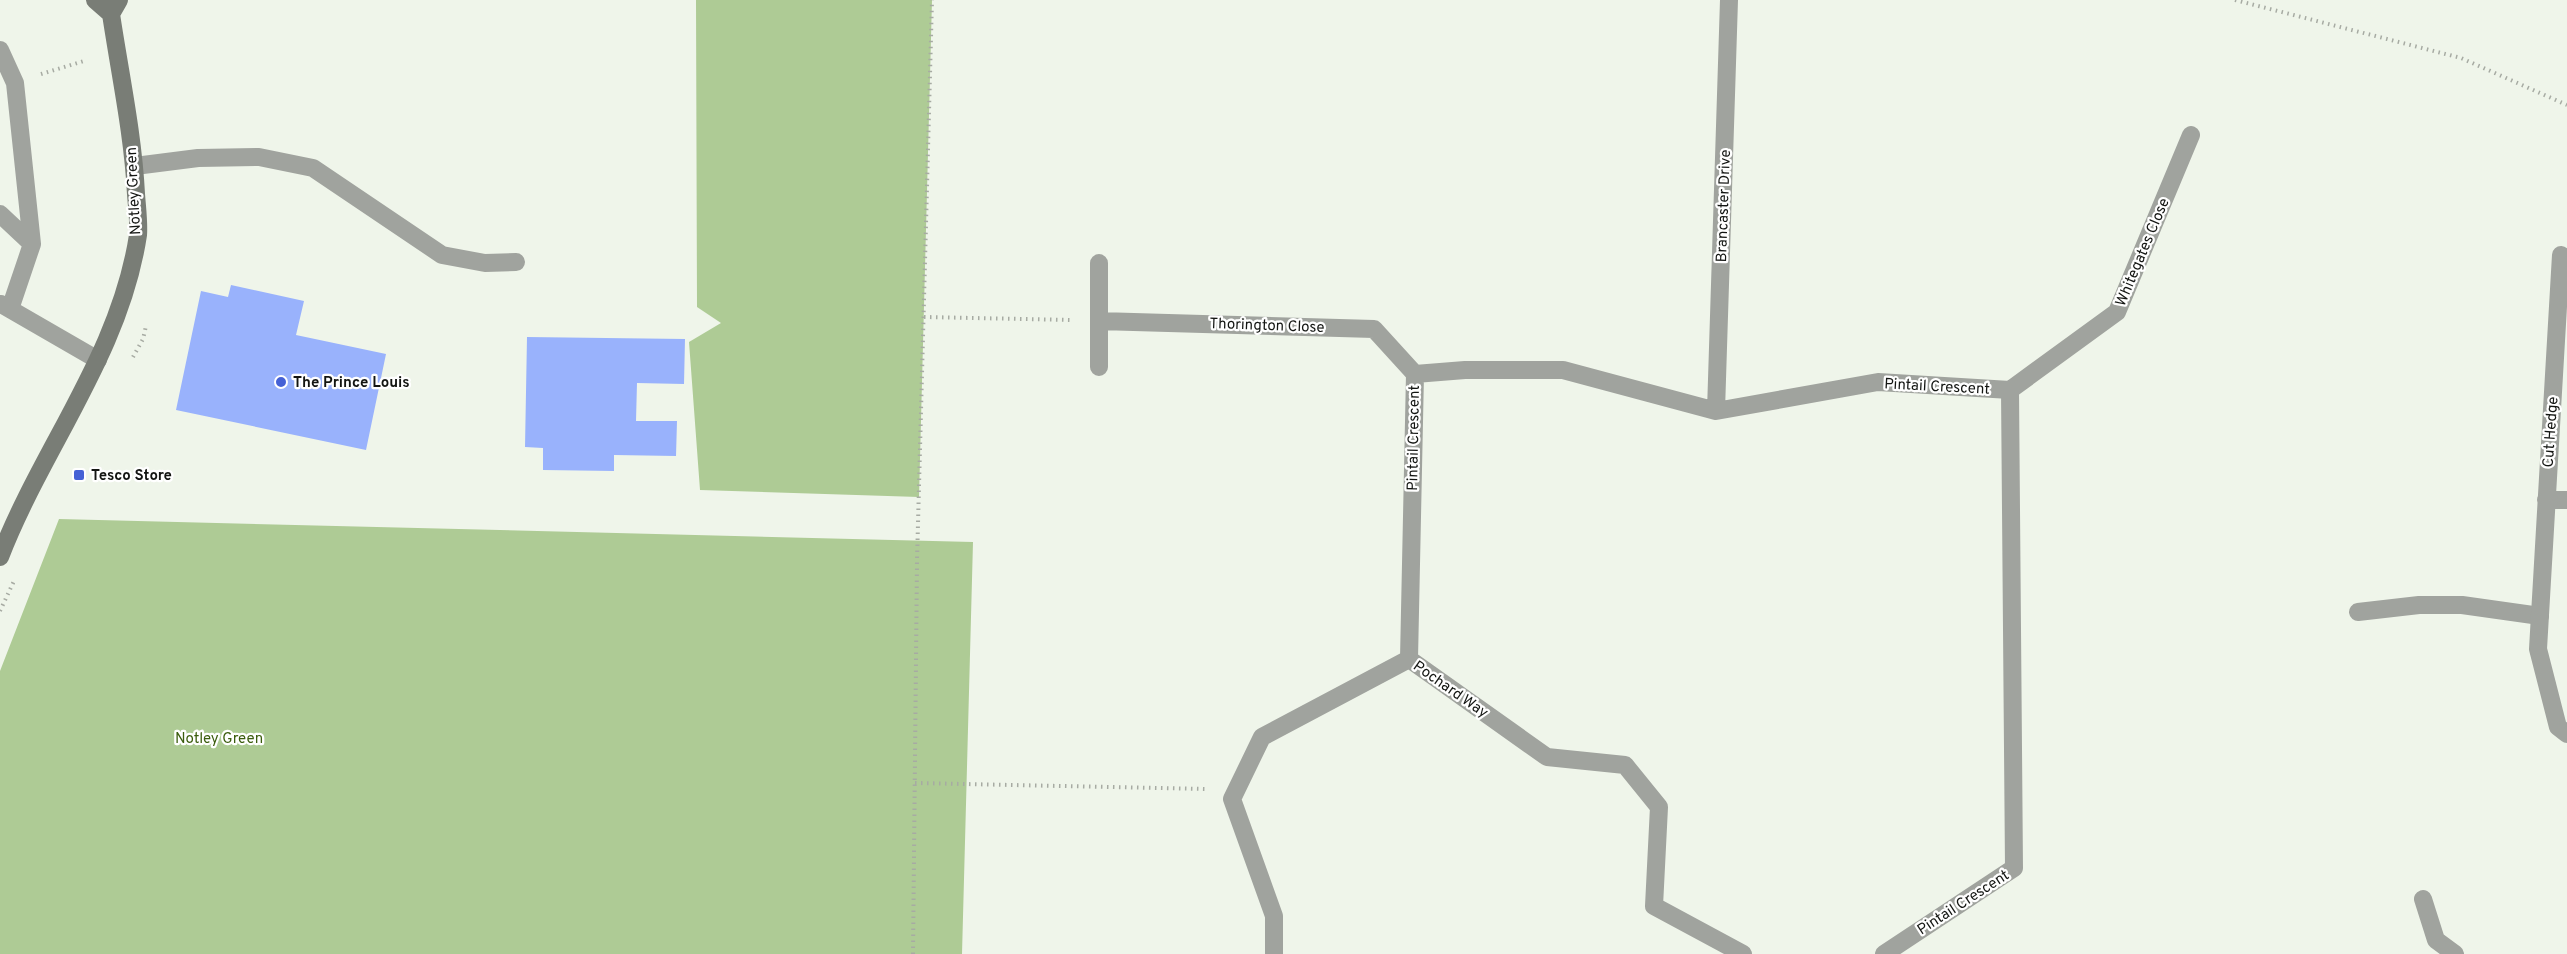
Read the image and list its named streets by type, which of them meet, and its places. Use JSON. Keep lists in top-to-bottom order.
{
  "streets": {
    "street": [
      "Notley Green",
      "Brancaster Drive",
      "Whitegates Close",
      "Thorington Close",
      "Pintail Crescent",
      "Cut Hedge",
      "Pochard Way"
    ]
  },
  "crossings": [
    ["Brancaster Drive", "Pintail Crescent"],
    ["Whitegates Close", "Pintail Crescent"],
    ["Thorington Close", "Pintail Crescent"],
    ["Pintail Crescent", "Pochard Way"]
  ],
  "parks": ["Notley Green"],
  "places": {
    "other": ["The Prince Louis"],
    "transit": ["Tesco Store"]
  }
}
